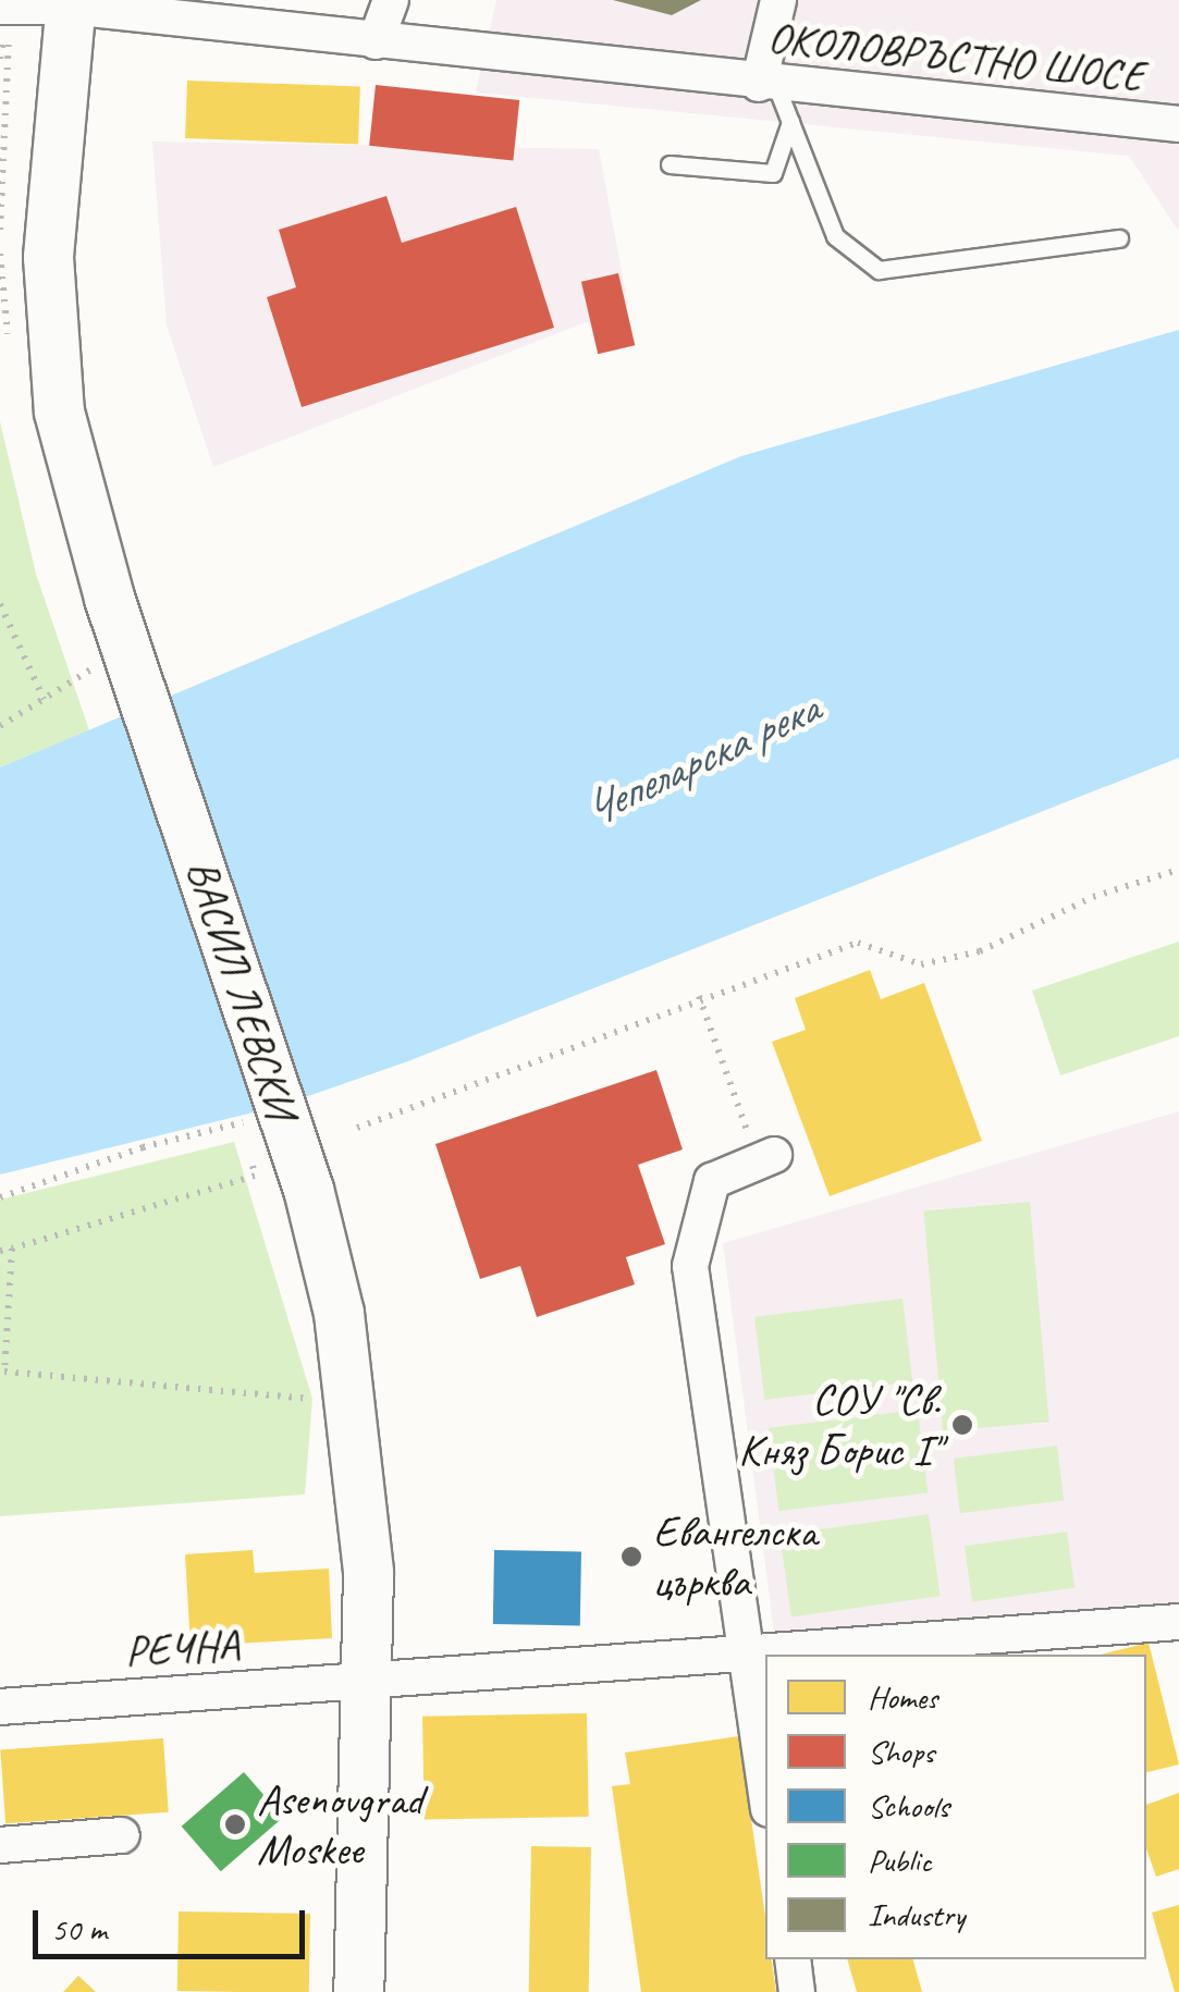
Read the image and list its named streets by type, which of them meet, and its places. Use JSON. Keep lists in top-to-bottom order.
{
  "streets": {
    "main road": ["ВАСИЛ ЛЕВСКИ"],
    "street": ["ОКОЛОВРЪСТНО ШОСЕ", "РЕЧНА"]
  },
  "crossings": [
    ["ОКОЛОВРЪСТНО ШОСЕ", "ВАСИЛ ЛЕВСКИ"],
    ["ВАСИЛ ЛЕВСКИ", "РЕЧНА"]
  ],
  "water": ["Чепеларска река"],
  "places": ["СОУ \"Св. Княз Борис I\"", "Евангелска църква", "Asenovgrad Moskee"],
  "legend": [
    "Homes",
    "Shops",
    "Schools",
    "Public",
    "Industry"
  ],
  "scale_bar": "50 m"
}
